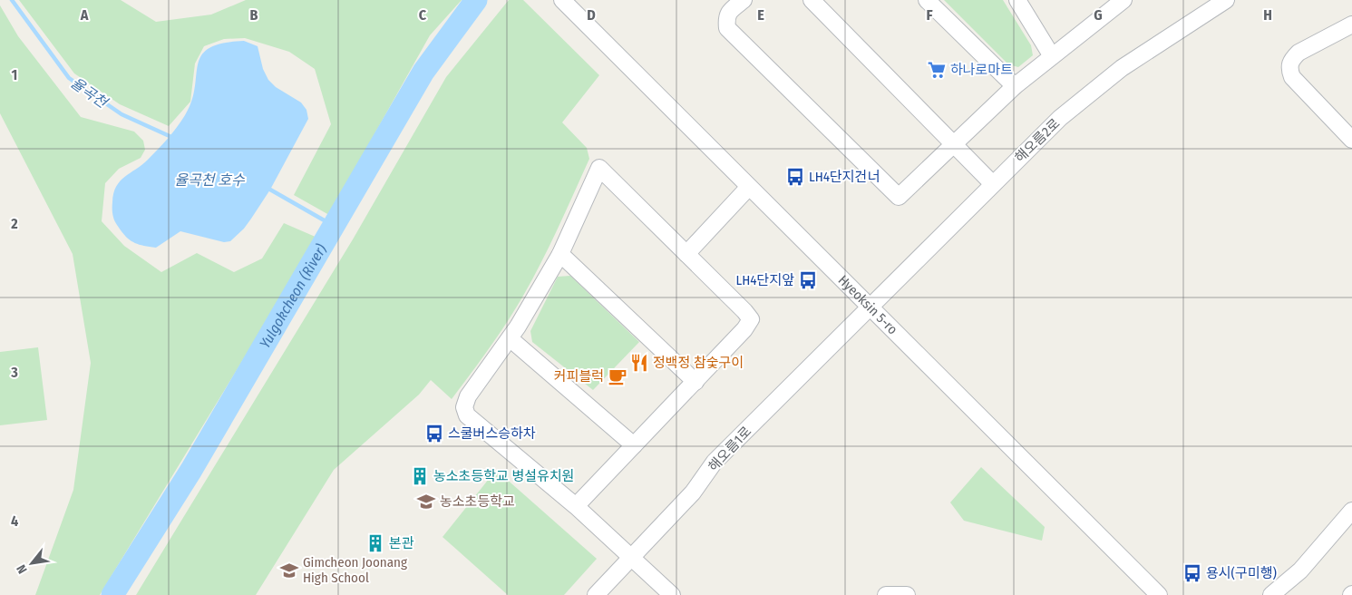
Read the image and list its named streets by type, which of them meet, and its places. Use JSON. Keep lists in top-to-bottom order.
{
  "streets": {
    "street": ["해오름2로", "Hyeoksin 5-ro", "해오름1로"]
  },
  "crossings": [
    ["해오름2로", "Hyeoksin 5-ro"],
    ["해오름2로", "해오름1로"],
    ["Hyeoksin 5-ro", "해오름1로"]
  ],
  "water": ["율곡천", "율곡천 호수", "Yulgokcheon (River)"],
  "places": {
    "supermarket": ["하나로마트"],
    "bus stop": [
      "LH4단지건너",
      "LH4단지앞",
      "스쿨버스승하차",
      "용시(구미행)"
    ],
    "restaurant": ["정백정 참숯구이"],
    "cafe": ["커피블럭"],
    "building": ["농소초등학교 병설유치원", "본관"],
    "school or university": ["농소초등학교", "Gimcheon Joonang High School"]
  },
  "north": "bottom left",
  "grid": {
    "columns": [
      "A",
      "B",
      "C",
      "D",
      "E",
      "F",
      "G",
      "H"
    ],
    "rows": [
      "1",
      "2",
      "3",
      "4"
    ]
  }
}
